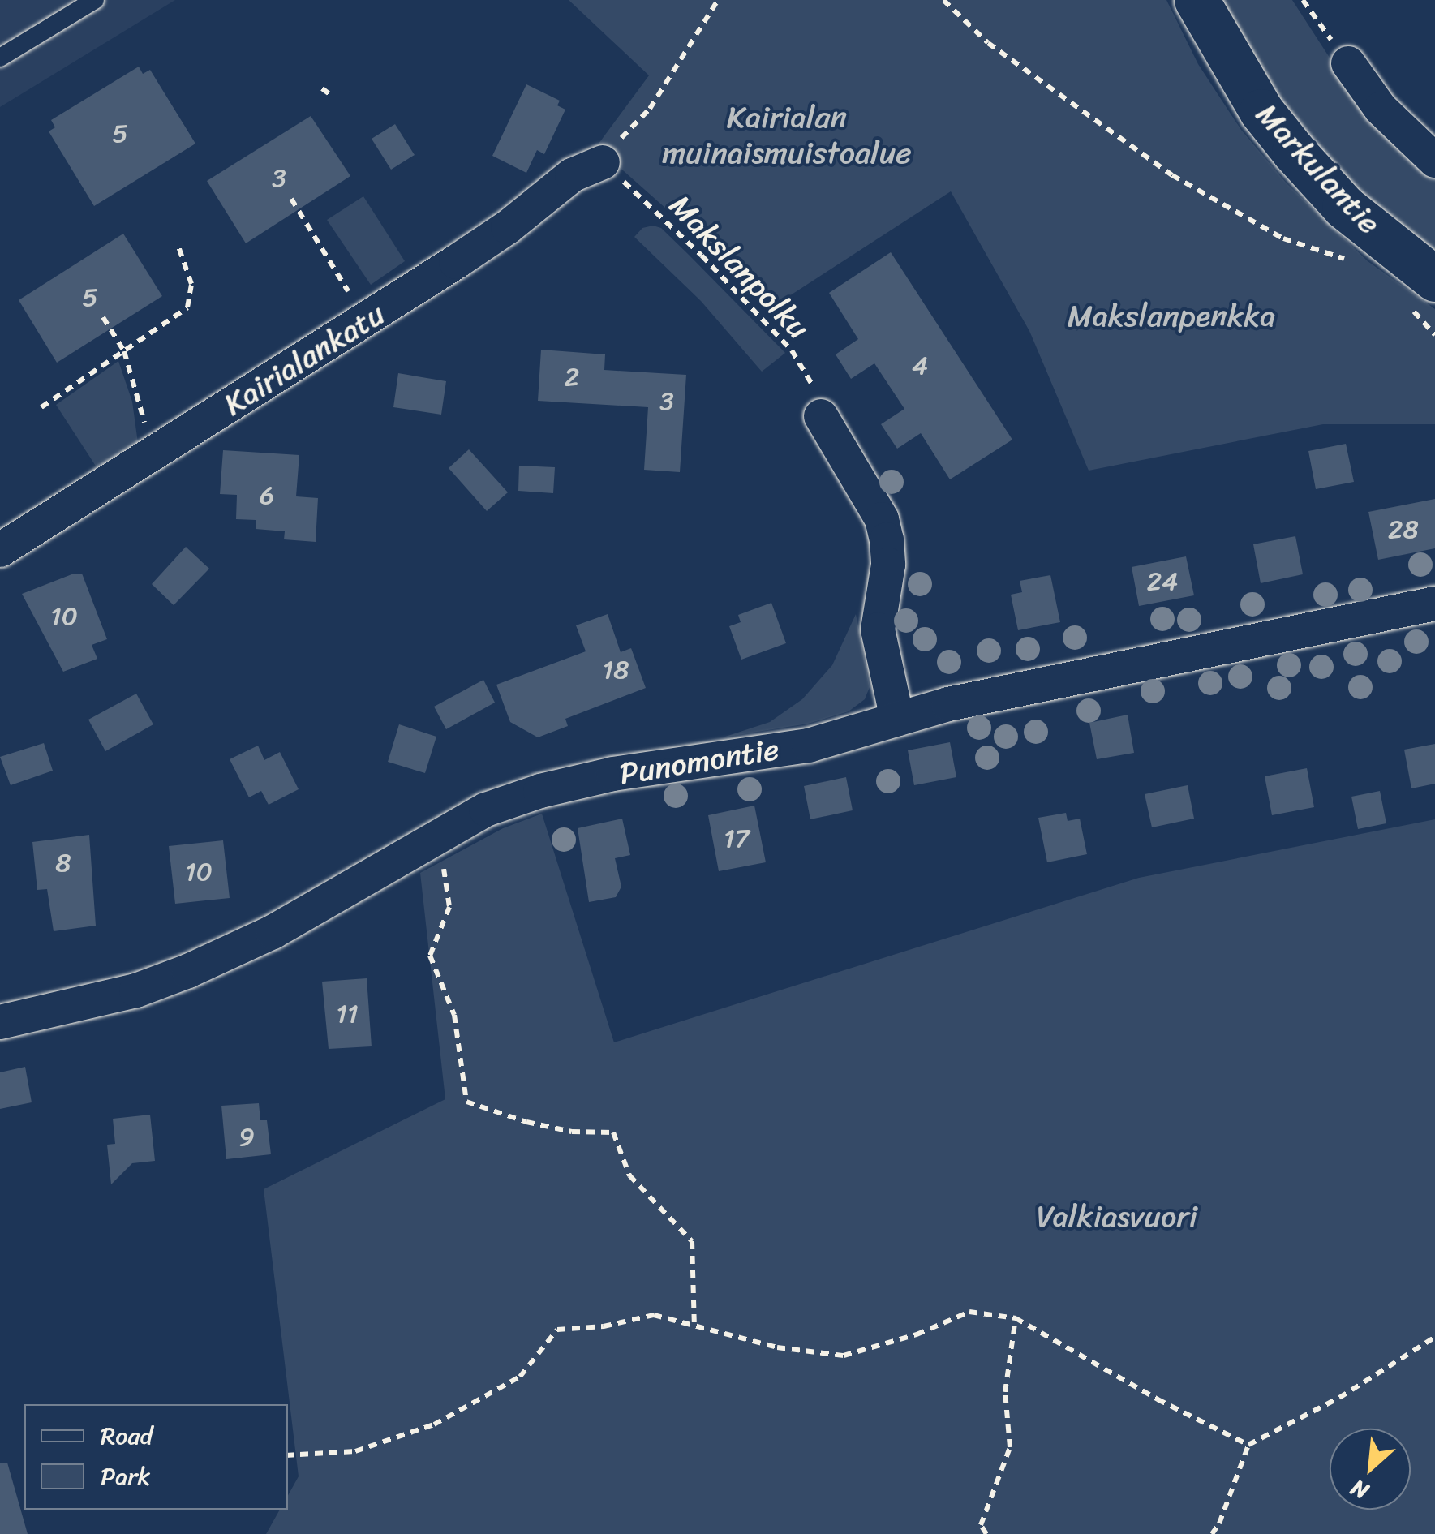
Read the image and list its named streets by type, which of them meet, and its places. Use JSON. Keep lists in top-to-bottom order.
{
  "streets": {
    "main road": ["Markulantie"],
    "street": ["Kairialankatu", "Punomontie"],
    "path": ["Makslanpolku"]
  },
  "crossings": [
    ["Makslanpolku", "Kairialankatu"]
  ],
  "parks": ["Kairialan muinaismuistoalue", "Makslanpenkka", "Valkiasvuori"],
  "house_numbers": [
    "5",
    "3",
    "5",
    "4",
    "2",
    "3",
    "6",
    "28",
    "24",
    "10",
    "18",
    "17",
    "8",
    "10",
    "11",
    "9"
  ],
  "legend": ["Road", "Park"],
  "north": "bottom left"
}
